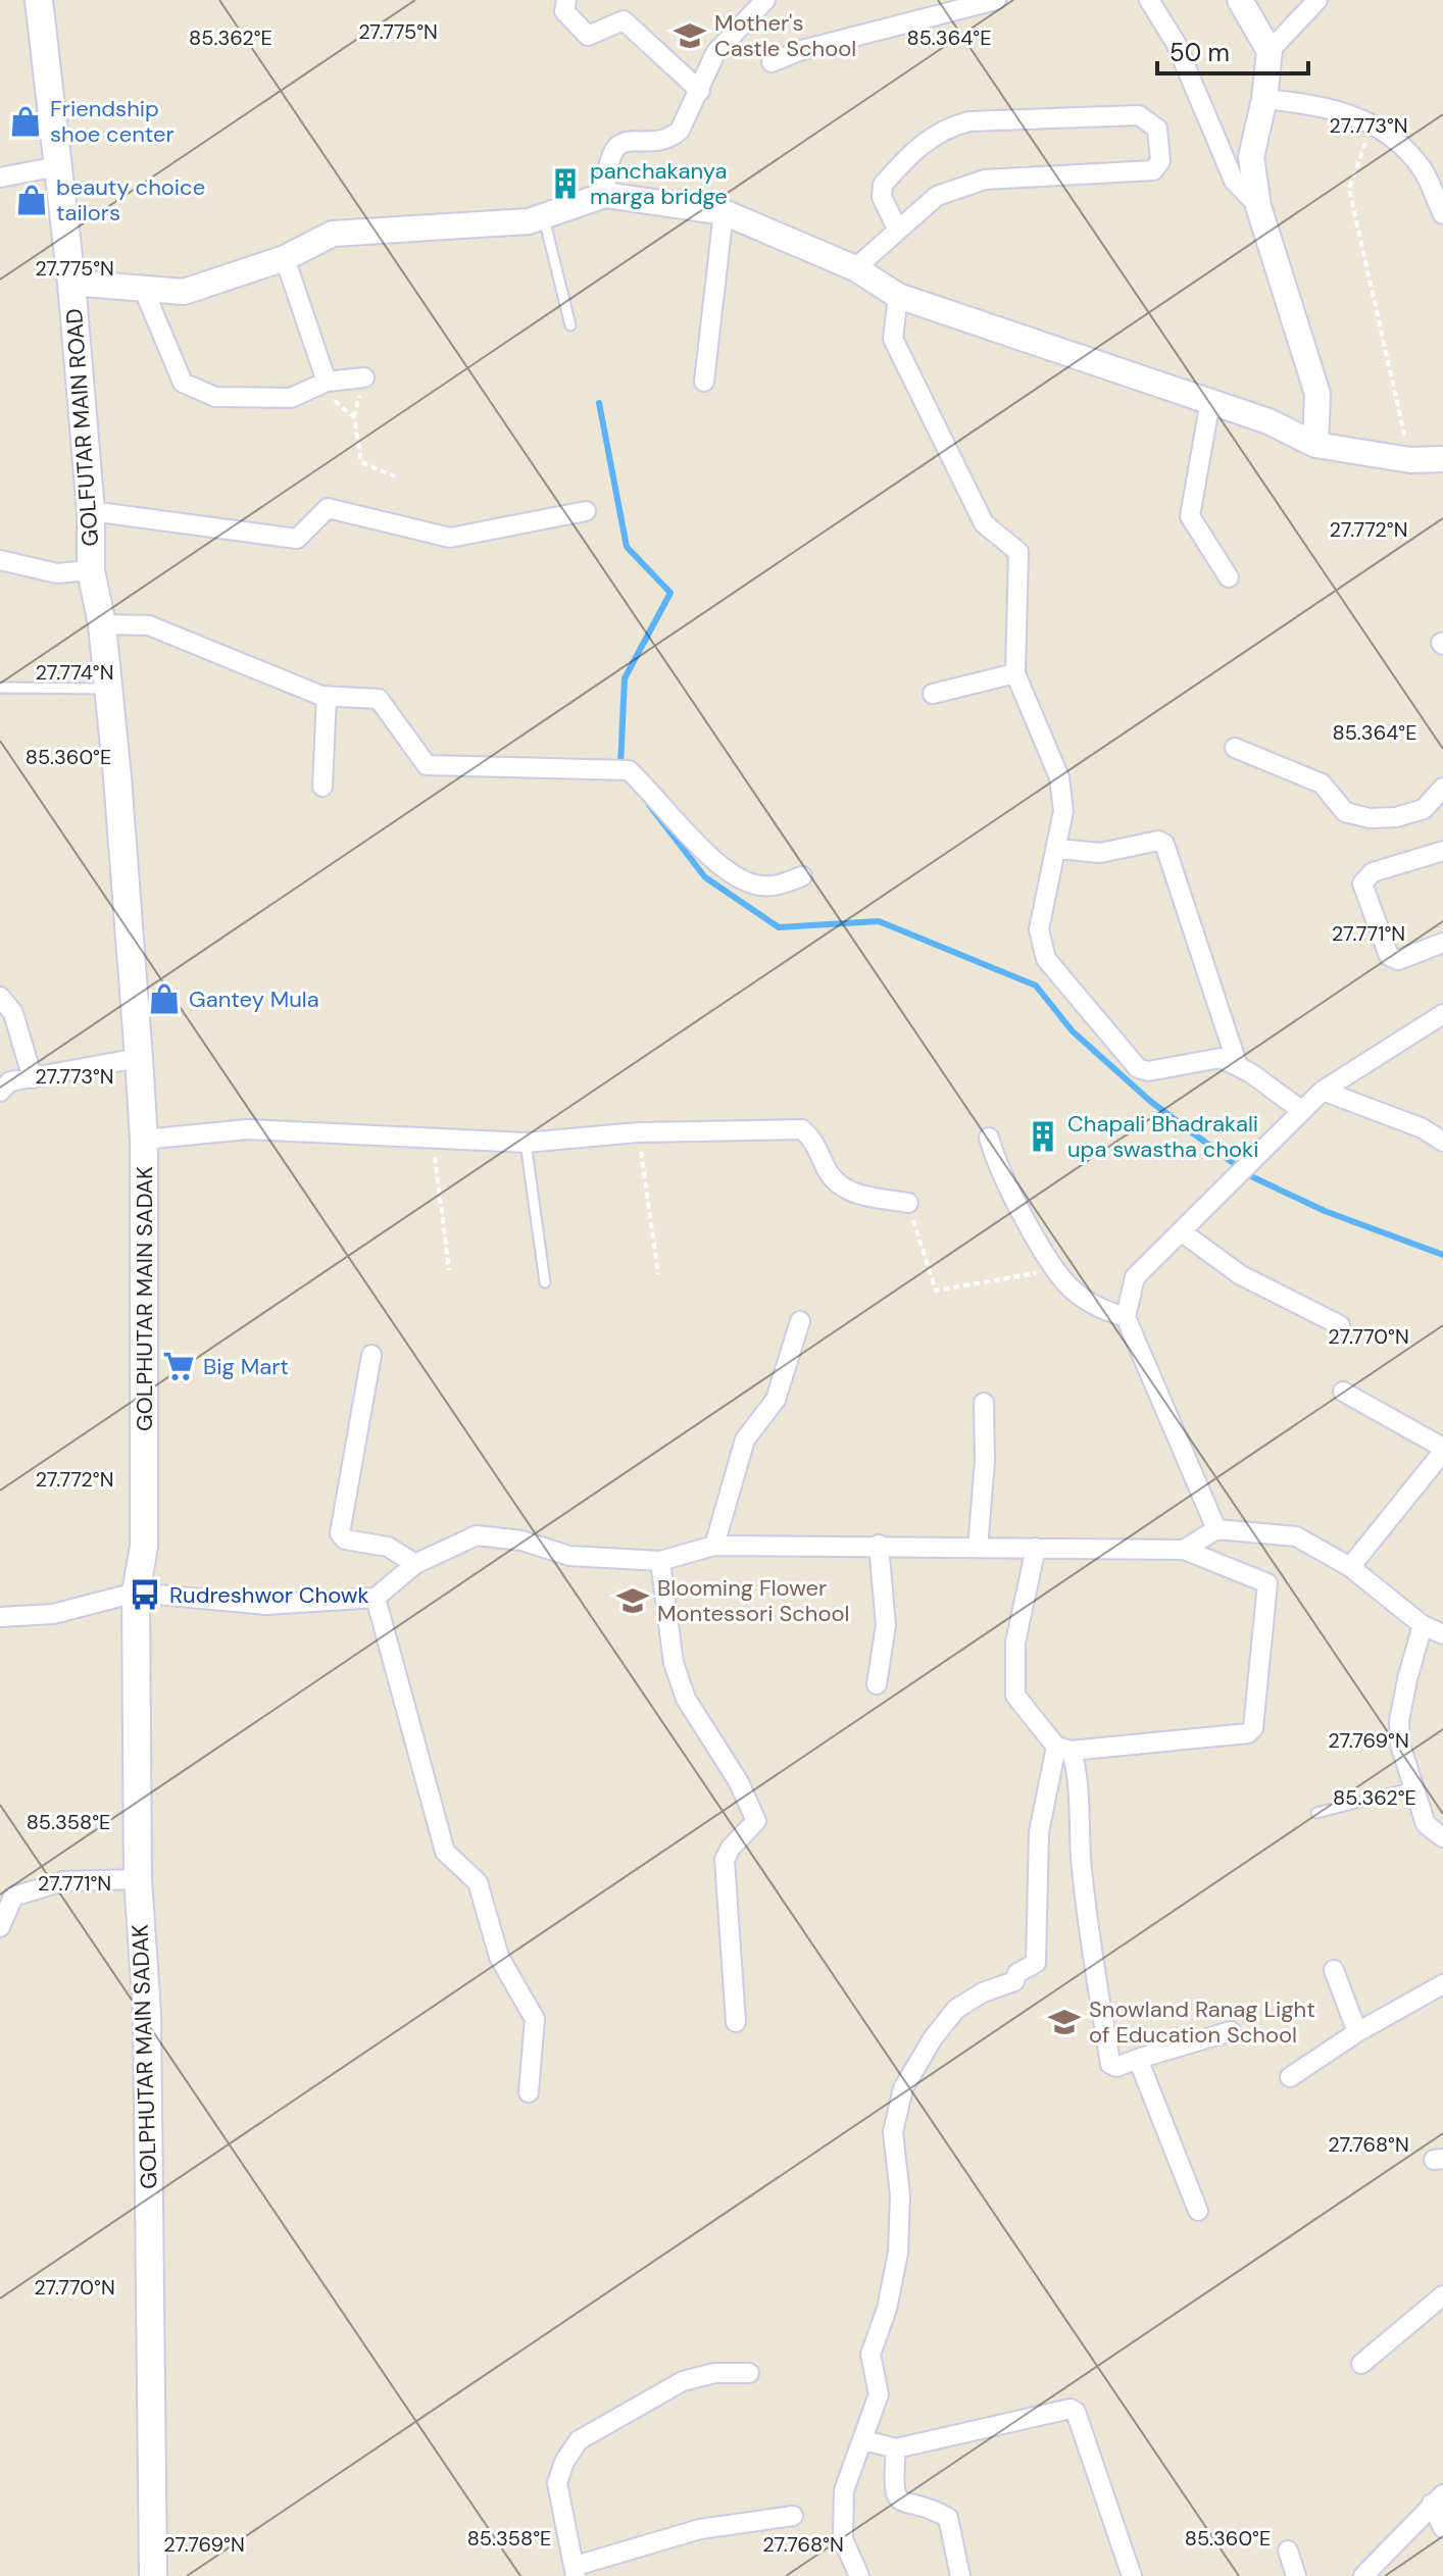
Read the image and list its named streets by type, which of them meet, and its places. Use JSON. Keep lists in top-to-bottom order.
{
  "streets": {
    "main road": ["GOLFUTAR MAIN ROAD", "GOLPHUTAR MAIN SADAK"]
  },
  "crossings": [
    ["GOLFUTAR MAIN ROAD", "GOLPHUTAR MAIN SADAK"]
  ],
  "places": {
    "school or university": ["Mother's Castle School", "Blooming Flower Montessori School", "Snowland Ranag Light of Education School"],
    "shop": ["Friendship shoe center", "beauty choice tailors", "Gantey Mula"],
    "building": ["panchakanya marga bridge", "Chapali Bhadrakali upa swastha choki"],
    "supermarket": ["Big Mart"],
    "bus stop": ["Rudreshwor Chowk"]
  },
  "scale_bar": "50 m",
  "coordinates": [
    "27.775°N",
    "85.362°E",
    "85.364°E",
    "27.773°N",
    "27.772°N",
    "27.774°N",
    "85.360°E",
    "27.771°N",
    "27.770°N",
    "27.769°N",
    "85.358°E",
    "27.768°N"
  ]
}
